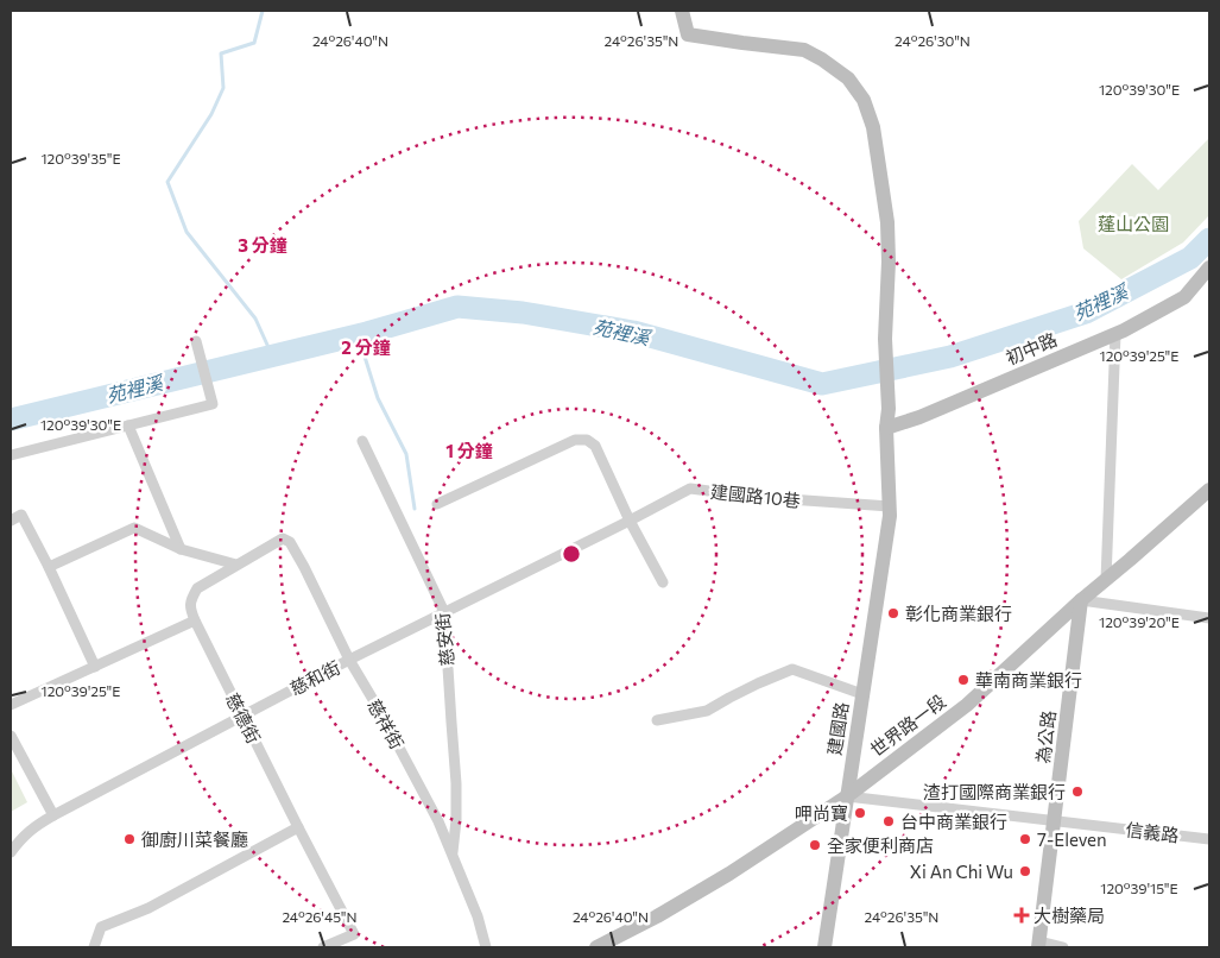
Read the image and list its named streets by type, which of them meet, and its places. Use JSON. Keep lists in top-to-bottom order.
{
  "streets": {
    "street": [
      "初中路",
      "建國路10巷",
      "慈安街",
      "慈和街",
      "慈德街",
      "慈祥街",
      "世界路一段",
      "建國路",
      "為公路",
      "信義路"
    ]
  },
  "crossings": [
    ["初中路", "建國路"],
    ["建國路10巷", "慈和街"],
    ["建國路10巷", "建國路"],
    ["慈安街", "慈和街"],
    ["慈安街", "慈祥街"],
    ["慈和街", "慈德街"],
    ["慈和街", "慈祥街"],
    ["慈德街", "慈祥街"],
    ["世界路一段", "建國路"],
    ["世界路一段", "為公路"],
    ["世界路一段", "信義路"],
    ["建國路", "信義路"],
    ["為公路", "信義路"]
  ],
  "water": ["苑裡溪"],
  "parks": ["蓬山公園"],
  "places": {
    "other": [
      "彰化商業銀行",
      "華南商業銀行",
      "渣打國際商業銀行",
      "呷尚寶",
      "台中商業銀行",
      "御廚川菜餐廳",
      "7-Eleven",
      "全家便利商店",
      "Xi An Chi Wu"
    ],
    "health": ["大樹藥局"]
  },
  "coordinates": [
    "24°26'40\"N",
    "24°26'35\"N",
    "24°26'30\"N",
    "120°39'30\"E",
    "120°39'35\"E",
    "120°39'25\"E",
    "120°39'20\"E",
    "120°39'15\"E",
    "24°26'45\"N"
  ],
  "rings": ["3 分鐘", "2 分鐘", "1 分鐘"]
}
